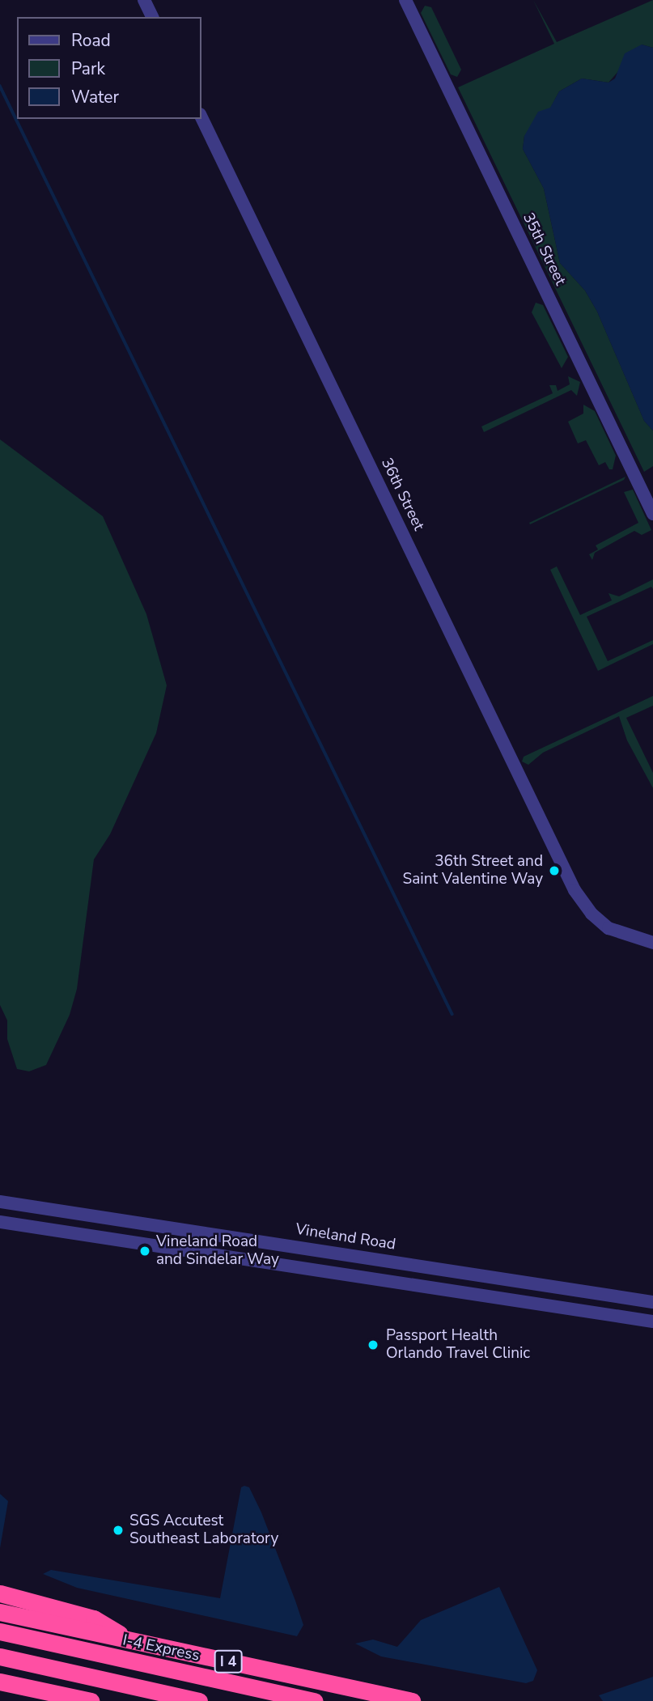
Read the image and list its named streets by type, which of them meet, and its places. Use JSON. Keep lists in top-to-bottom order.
{
  "streets": {
    "highway": ["I-4 Express", "I 4"],
    "street": ["35th Street", "36th Street", "Vineland Road"]
  },
  "places": [
    "36th Street and Saint Valentine Way",
    "Vineland Road and Sindelar Way",
    "Passport Health Orlando Travel Clinic",
    "SGS Accutest Southeast Laboratory"
  ],
  "legend": ["Road", "Park", "Water"]
}
